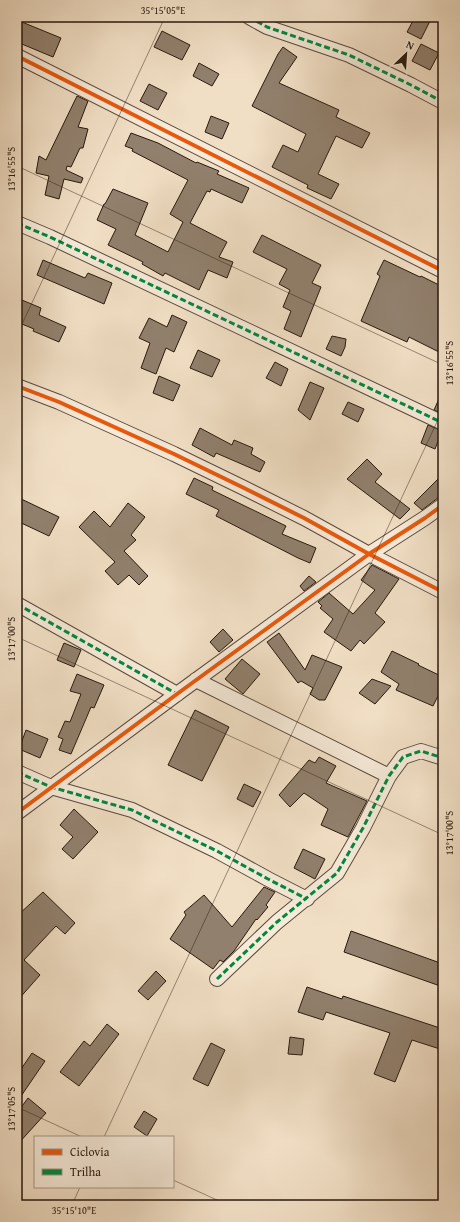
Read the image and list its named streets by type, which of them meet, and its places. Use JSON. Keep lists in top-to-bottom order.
{
  "legend": ["Ciclovia", "Trilha"],
  "north": "top right",
  "coordinates": [
    "35°15'05\"E",
    "13°16'55\"S",
    "13°17'00\"S",
    "13°17'05\"S",
    "35°15'10\"E"
  ]
}
